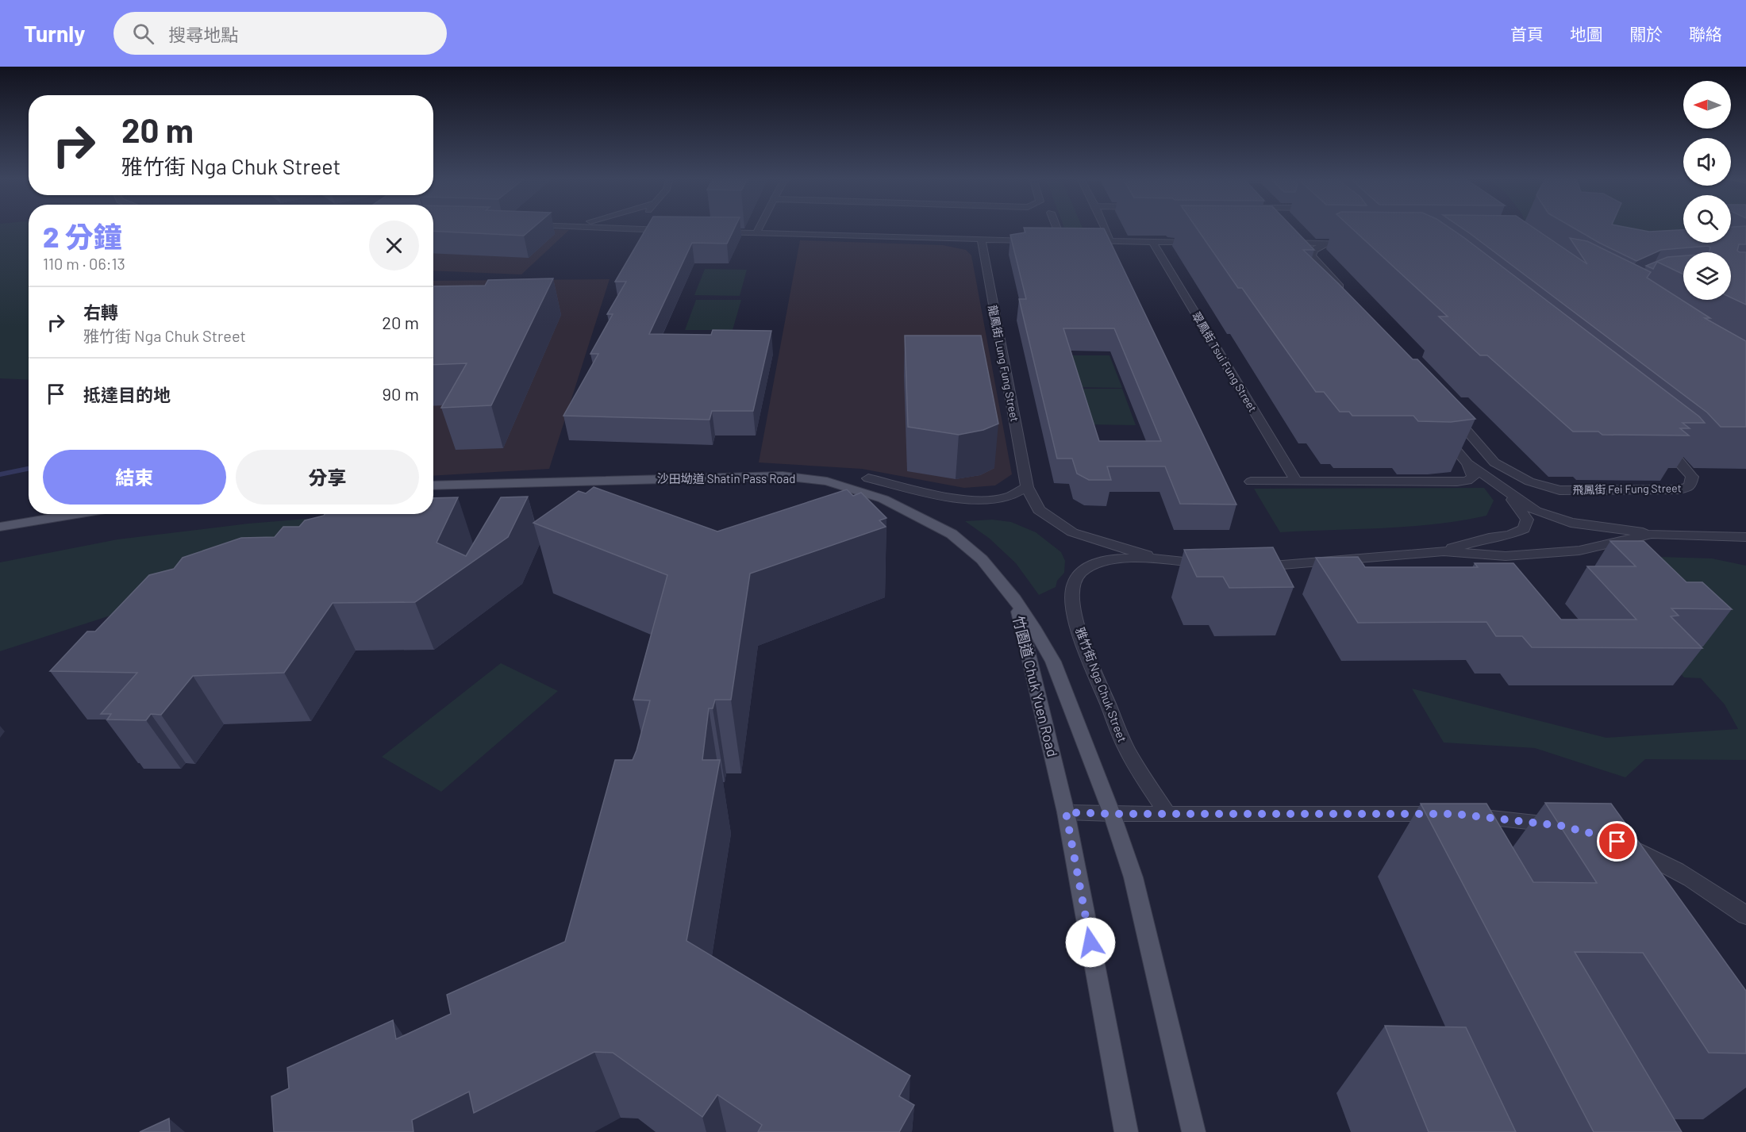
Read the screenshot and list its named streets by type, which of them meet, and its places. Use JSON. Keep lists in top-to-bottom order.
{
  "streets": {
    "main road": ["沙田坳道 Shatin Pass Road", "竹園道 Chuk Yuen Road"],
    "street": [
      "翠鳳街 Tsui Fung Street",
      "龍鳳街 Lung Fung Street",
      "飛鳳街 Fei Fung Street",
      "雅竹街 Nga Chuk Street"
    ]
  },
  "crossings": [
    ["龍鳳街 Lung Fung Street", "雅竹街 Nga Chuk Street"],
    ["沙田坳道 Shatin Pass Road", "竹園道 Chuk Yuen Road"]
  ],
  "north": "left",
  "page": {
    "header": "Turnly",
    "search": "搜尋地點",
    "nav": [
      "首頁",
      "地圖",
      "關於",
      "聯絡"
    ],
    "turn": ["20 m", "雅竹街 Nga Chuk Street"],
    "heading": ["2 分鐘", "110 m · 06:13"],
    "list": [
      {
        "name": "右轉",
        "note": "雅竹街 Nga Chuk Street",
        "value": "20 m"
      },
      {
        "name": "抵達目的地",
        "value": "90 m"
      }
    ],
    "buttons": ["結束", "分享"]
  }
}
